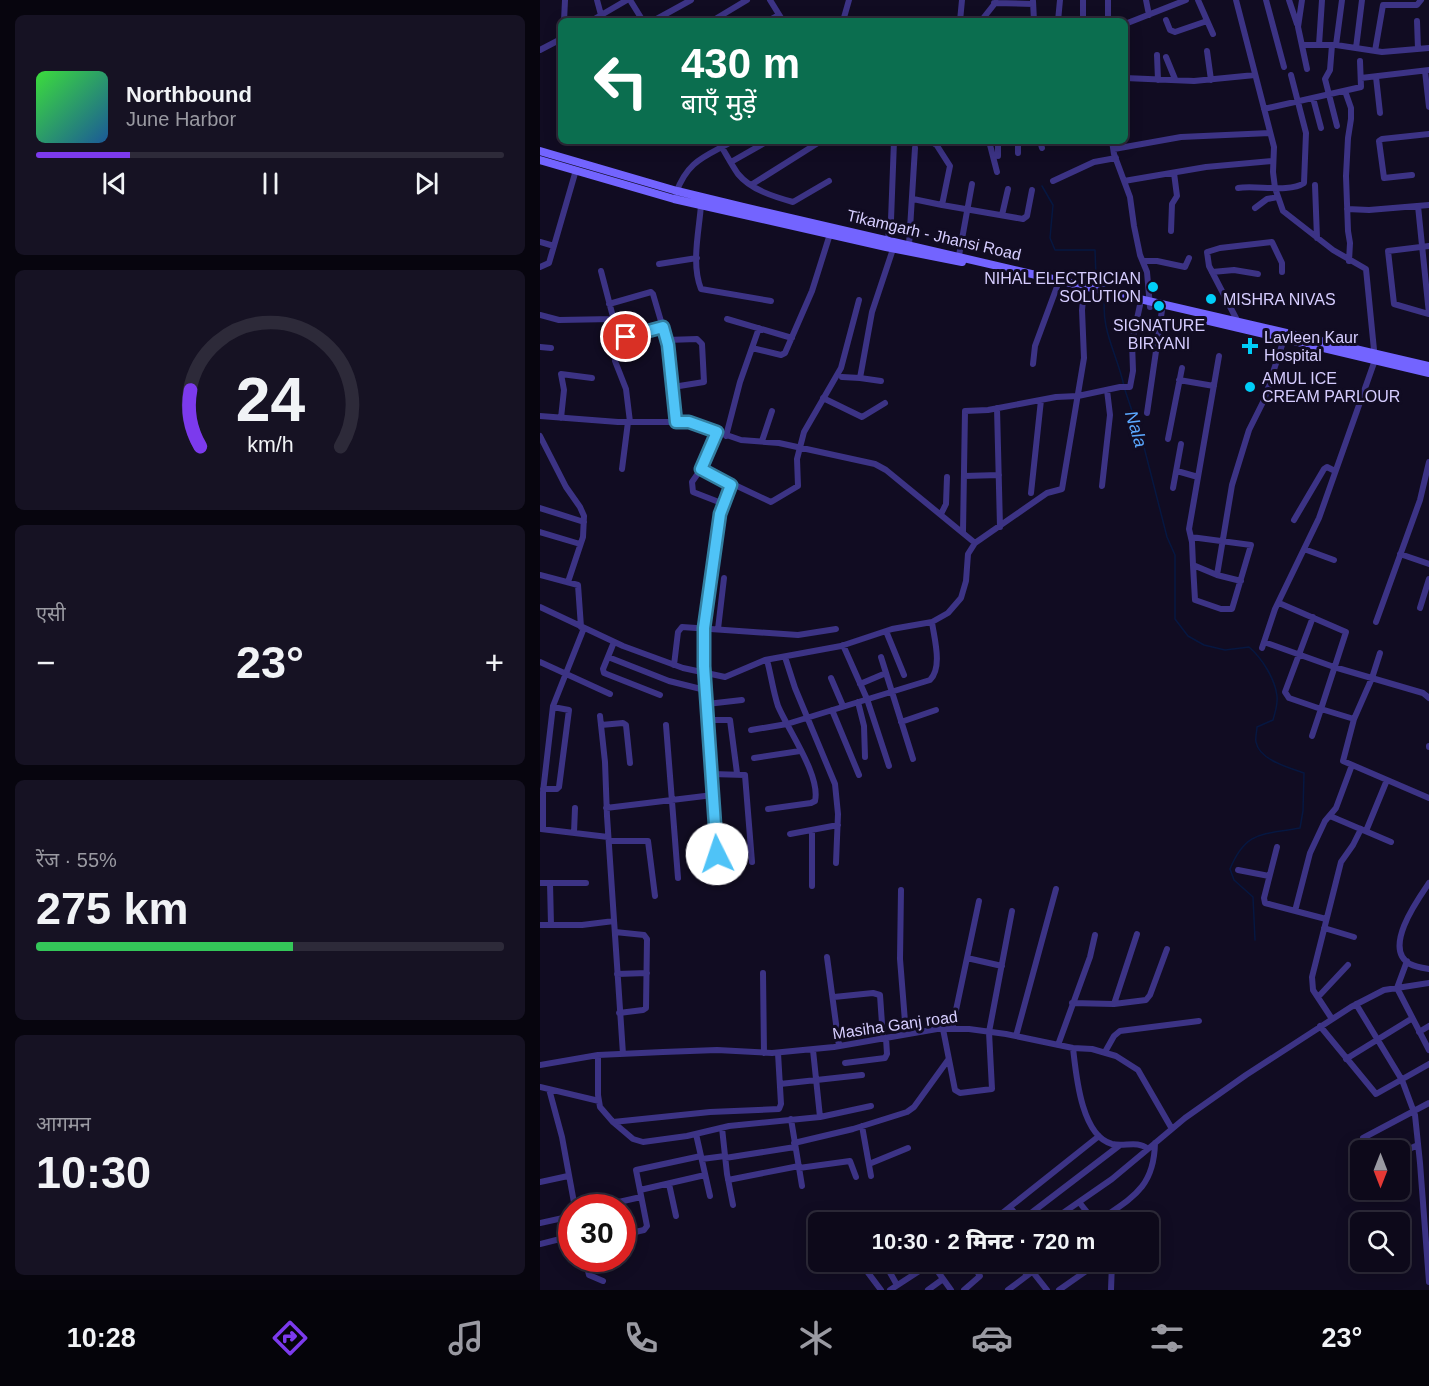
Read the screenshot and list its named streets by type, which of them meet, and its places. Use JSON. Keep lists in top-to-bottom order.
{
  "streets": {
    "street": ["Tikamgarh - Jhansi Road", "Masiha Ganj road"]
  },
  "water": ["Nala"],
  "places": {
    "other": [
      "NIHAL ELECTRICIAN SOLUTION",
      "MISHRA NIVAS",
      "SIGNATURE BIRYANI",
      "AMUL ICE CREAM PARLOUR"
    ],
    "health": ["Lavleen Kaur Hospital"]
  },
  "north": "bottom",
  "page": {
    "turn": ["430 m", "बाएँ मुड़ें"],
    "song": ["Northbound", "June Harbor"],
    "tile": [
      "एसी",
      ["रेंज · 55%", "275 km"],
      ["आगमन", "10:30"]
    ],
    "heat": ["−", "23°", "+"],
    "limit": "30",
    "trip": "10:30 · 2 मिनट · 720 m",
    "tabs": ["10:28", "23°"],
    "gauge": ["24", "km/h"]
  }
}
